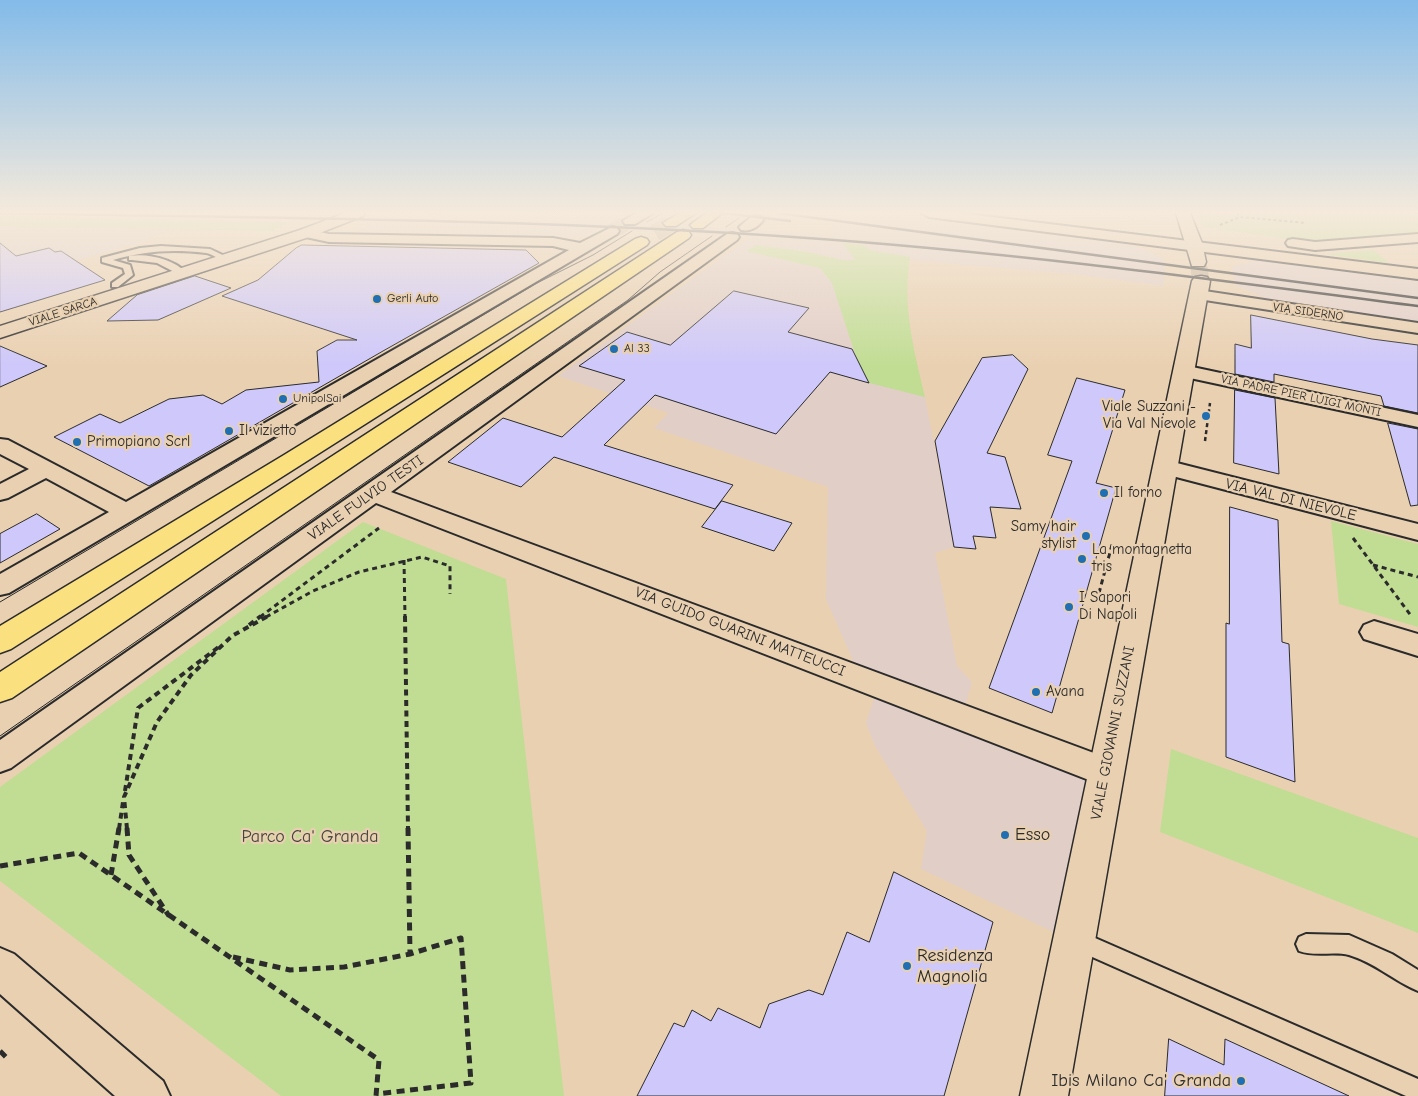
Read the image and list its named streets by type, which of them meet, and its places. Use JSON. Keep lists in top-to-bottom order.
{
  "streets": {
    "street": [
      "VIALE SARCA",
      "VIA SIDERNO",
      "VIA PADRE PIER LUIGI MONTI",
      "VIALE FULVIO TESTI",
      "VIA VAL DI NIEVOLE",
      "VIA GUIDO GUARINI MATTEUCCI",
      "VIALE GIOVANNI SUZZANI"
    ]
  },
  "crossings": [
    ["VIA SIDERNO", "VIALE GIOVANNI SUZZANI"],
    ["VIA PADRE PIER LUIGI MONTI", "VIALE GIOVANNI SUZZANI"],
    ["VIALE FULVIO TESTI", "VIA GUIDO GUARINI MATTEUCCI"],
    ["VIA VAL DI NIEVOLE", "VIALE GIOVANNI SUZZANI"],
    ["VIA GUIDO GUARINI MATTEUCCI", "VIALE GIOVANNI SUZZANI"]
  ],
  "parks": ["Parco Ca' Granda"],
  "places": [
    "Gerli Auto",
    "Al 33",
    "UnipolSai",
    "Viale Suzzani - Via Val Nievole",
    "Il vizietto",
    "Primopiano Scrl",
    "Il forno",
    "Samy hair stylist",
    "La montagnetta tris",
    "I Sapori Di Napoli",
    "Avana",
    "Esso",
    "Residenza Magnolia",
    "Ibis Milano Ca' Granda"
  ]
}
